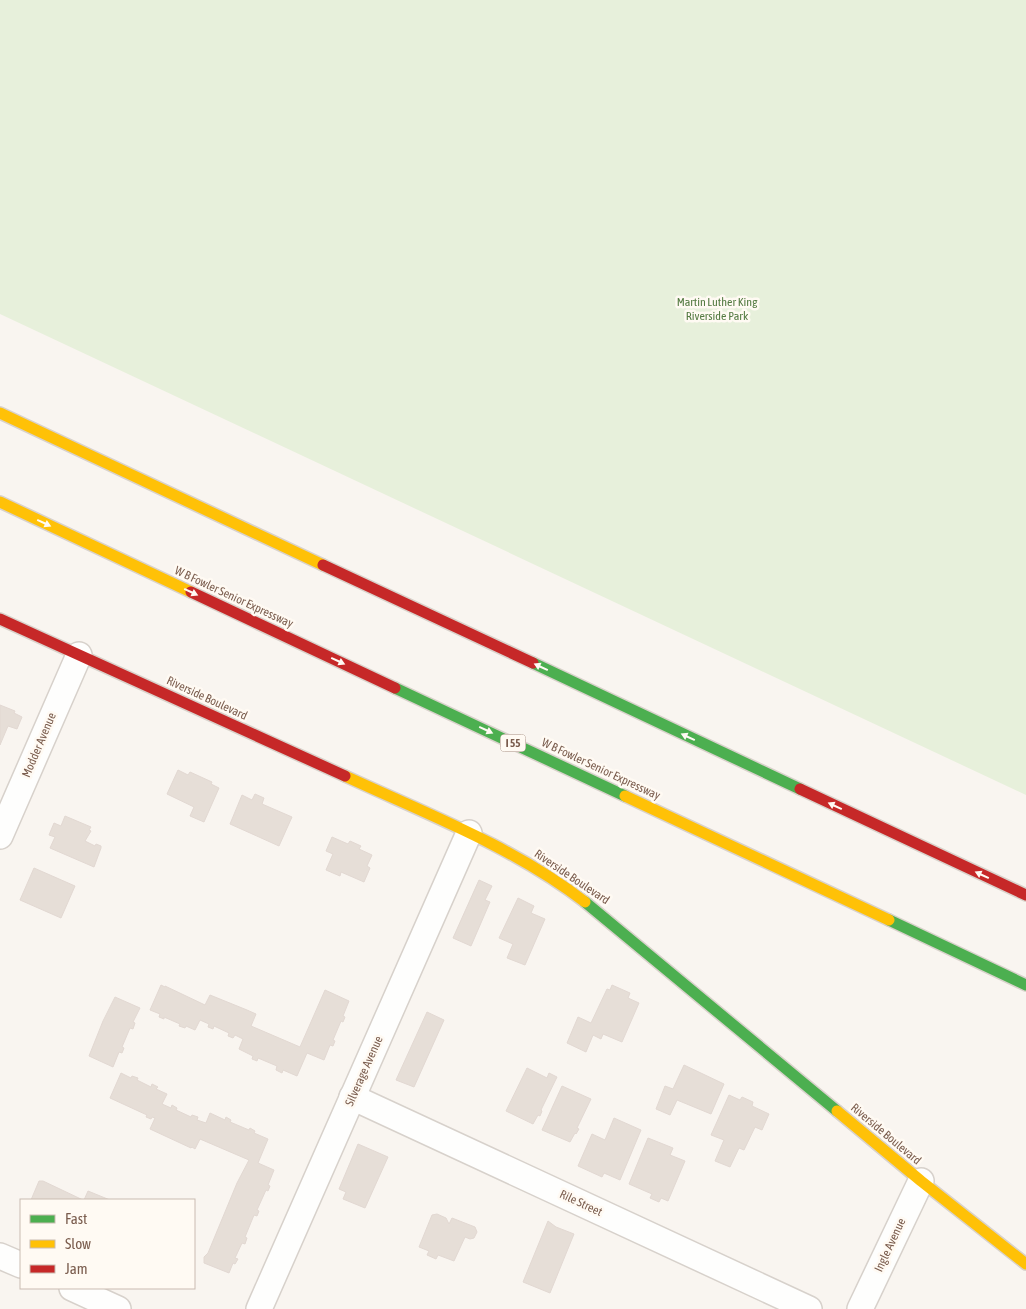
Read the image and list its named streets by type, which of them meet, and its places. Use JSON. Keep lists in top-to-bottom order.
{
  "streets": {
    "main road": ["W B Fowler Senior Expressway", "Riverside Boulevard", "I 55"],
    "street": [
      "Modder Avenue",
      "Silverage Avenue",
      "Rile Street",
      "Ingle Avenue"
    ]
  },
  "crossings": [
    ["Riverside Boulevard", "Modder Avenue"],
    ["Riverside Boulevard", "Silverage Avenue"],
    ["Riverside Boulevard", "Ingle Avenue"],
    ["Silverage Avenue", "Rile Street"]
  ],
  "parks": ["Martin Luther King Riverside Park"],
  "legend": ["Fast", "Slow", "Jam"]
}
